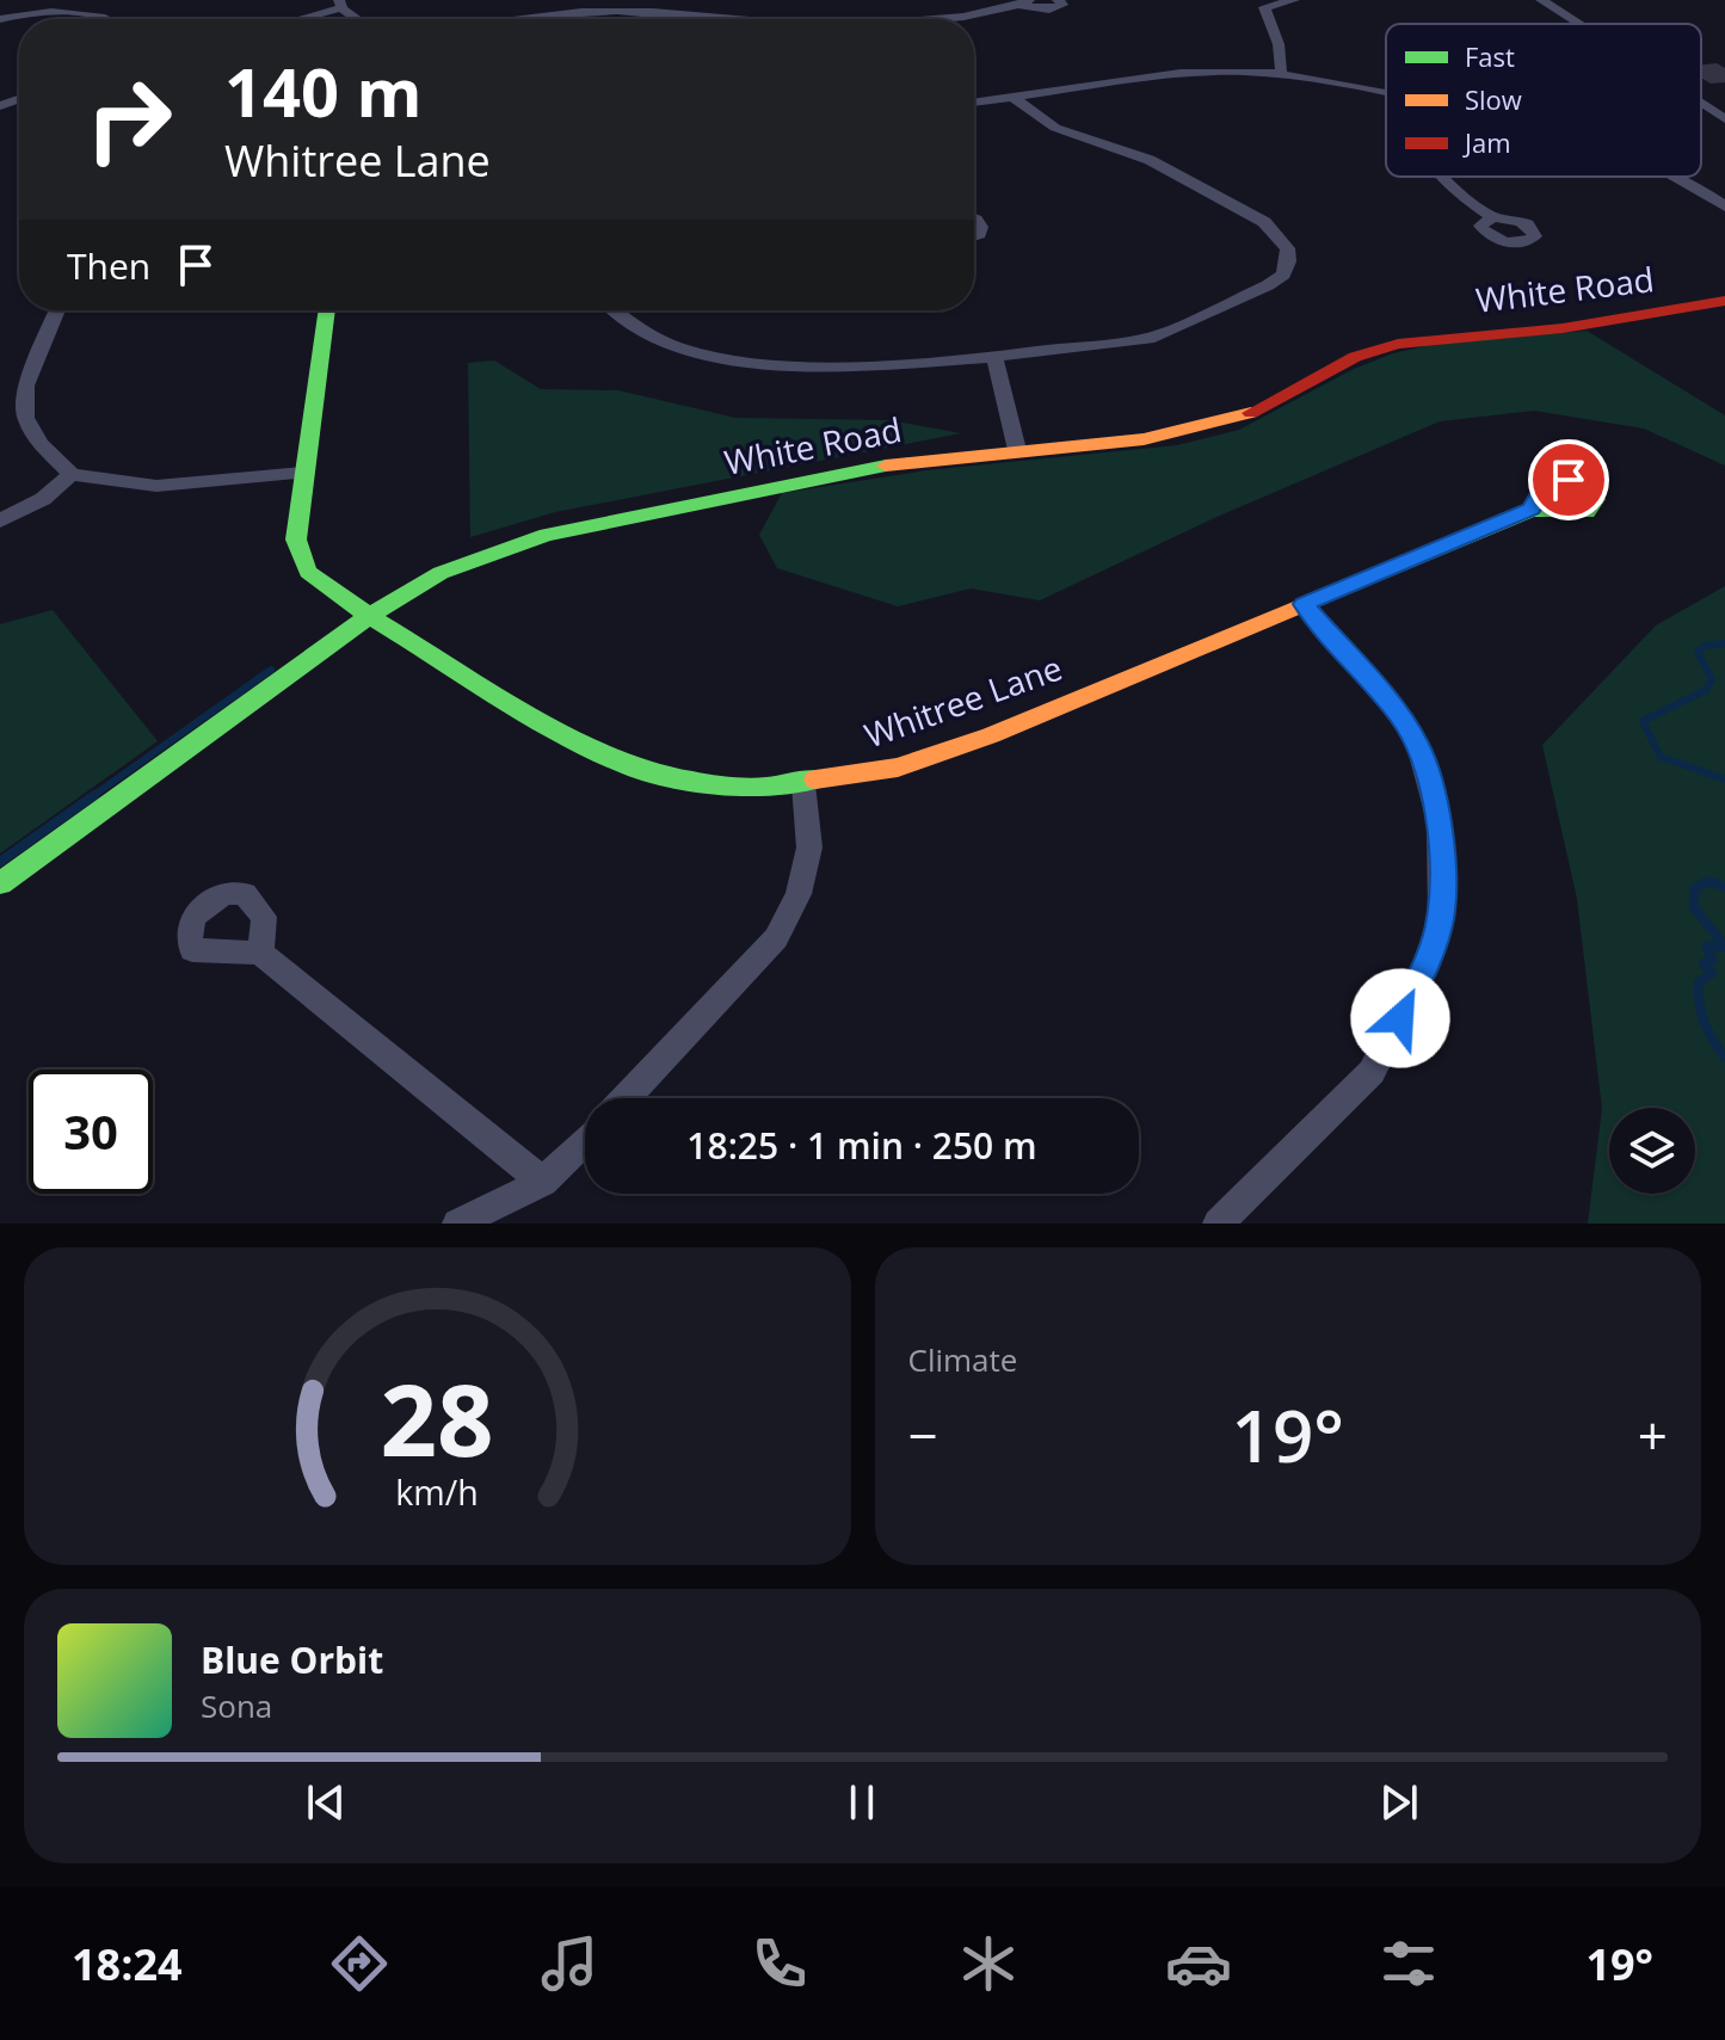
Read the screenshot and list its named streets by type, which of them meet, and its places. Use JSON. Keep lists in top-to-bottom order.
{
  "streets": {
    "street": ["White Road", "Whitree Lane"]
  },
  "crossings": [
    ["White Road", "Whitree Lane"]
  ],
  "legend": ["Fast", "Slow", "Jam"],
  "page": {
    "turn": ["140 m", "Whitree Lane"],
    "then": "Then",
    "limit": "30",
    "trip": "18:25 · 1 min · 250 m",
    "tile": "Climate",
    "heat": ["−", "19°", "+"],
    "song": ["Blue Orbit", "Sona"],
    "tabs": ["18:24", "19°"],
    "gauge": ["28", "km/h"]
  }
}
